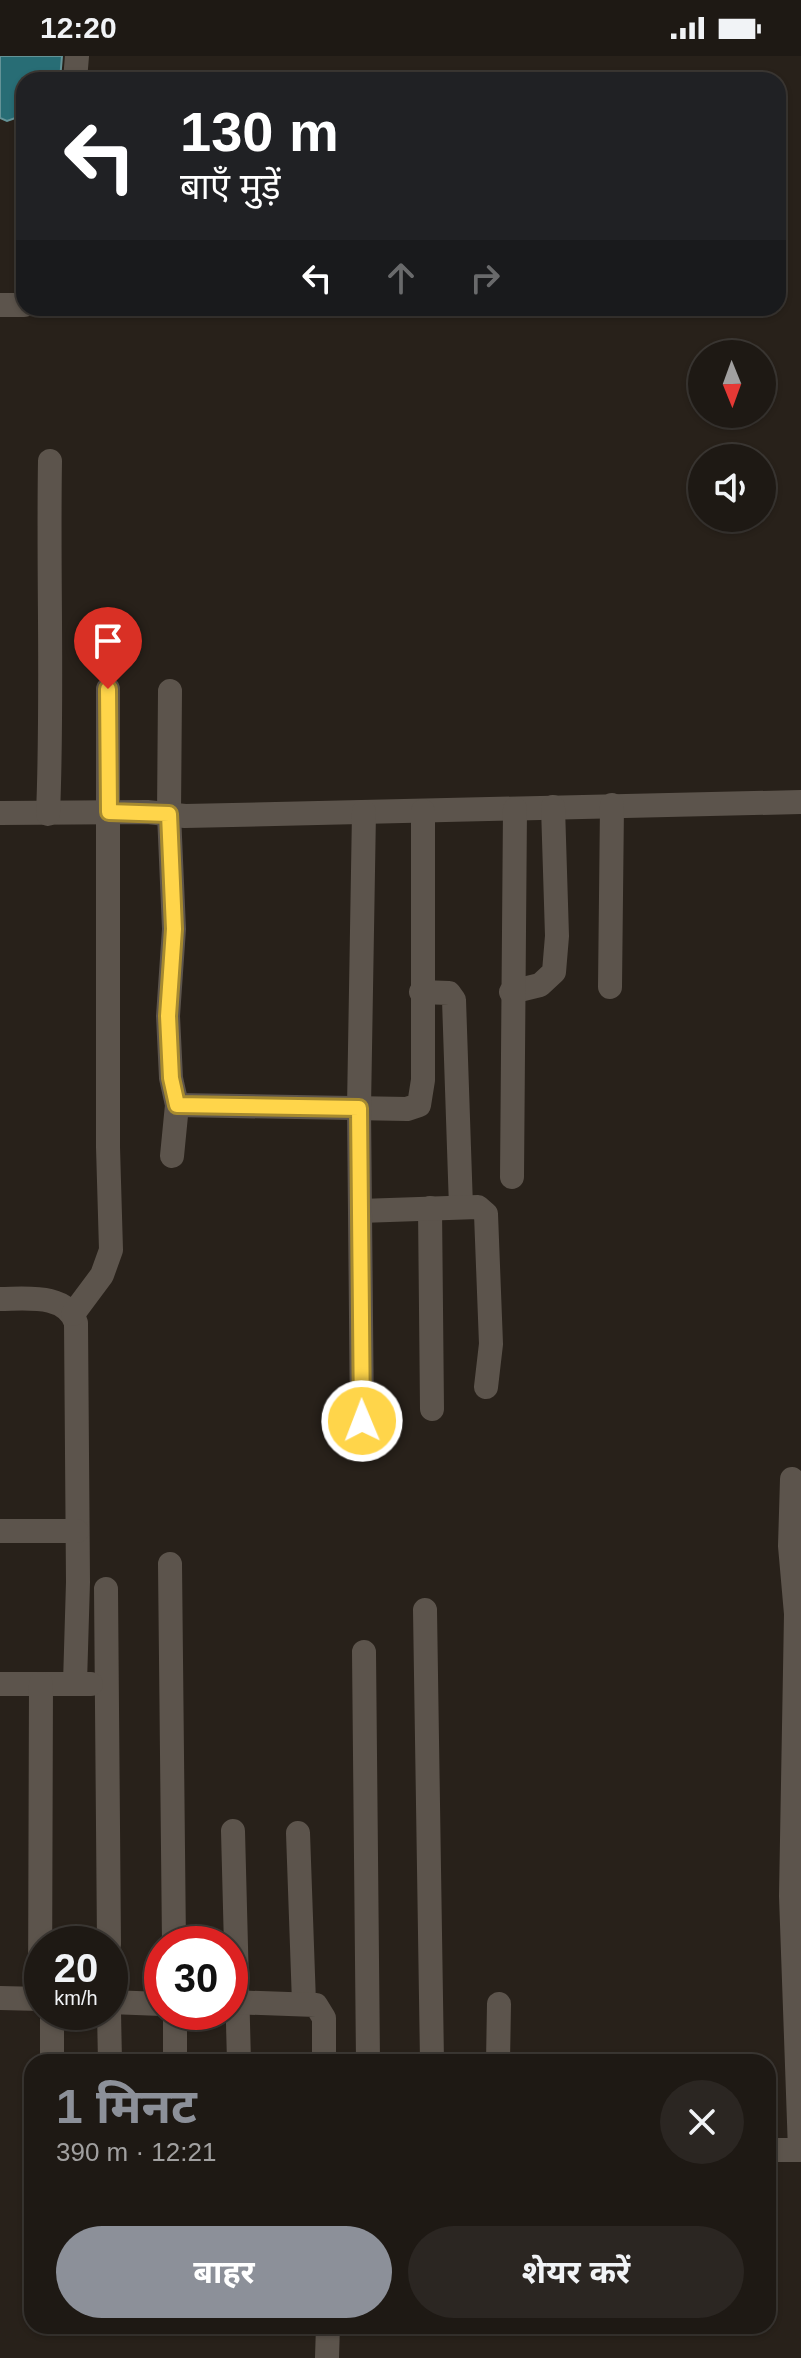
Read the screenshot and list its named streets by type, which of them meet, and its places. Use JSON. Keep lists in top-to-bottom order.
{
  "north": "bottom",
  "page": {
    "status": "12:20",
    "turn": ["130 m", "बाएँ मुड़ें"],
    "speed": "20 km/h",
    "limit": "30",
    "heading": ["1 मिनट", "390 m · 12:21"],
    "buttons": ["बाहर", "शेयर करें"]
  }
}
